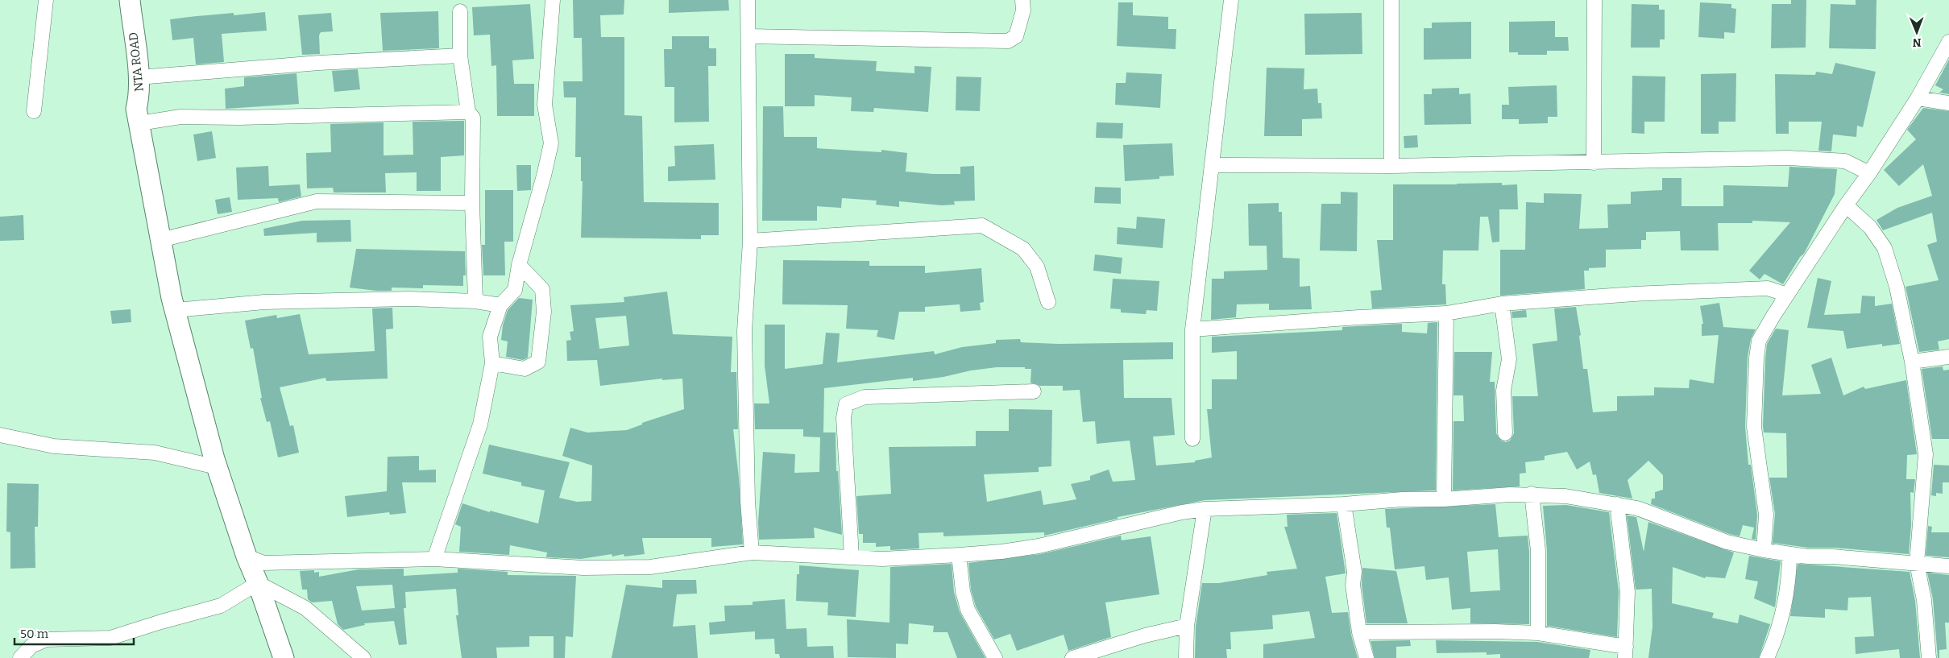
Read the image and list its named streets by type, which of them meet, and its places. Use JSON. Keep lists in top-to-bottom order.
{
  "streets": {
    "main road": ["NTA ROAD"]
  },
  "scale_bar": "50 m",
  "north": "bottom"
}
